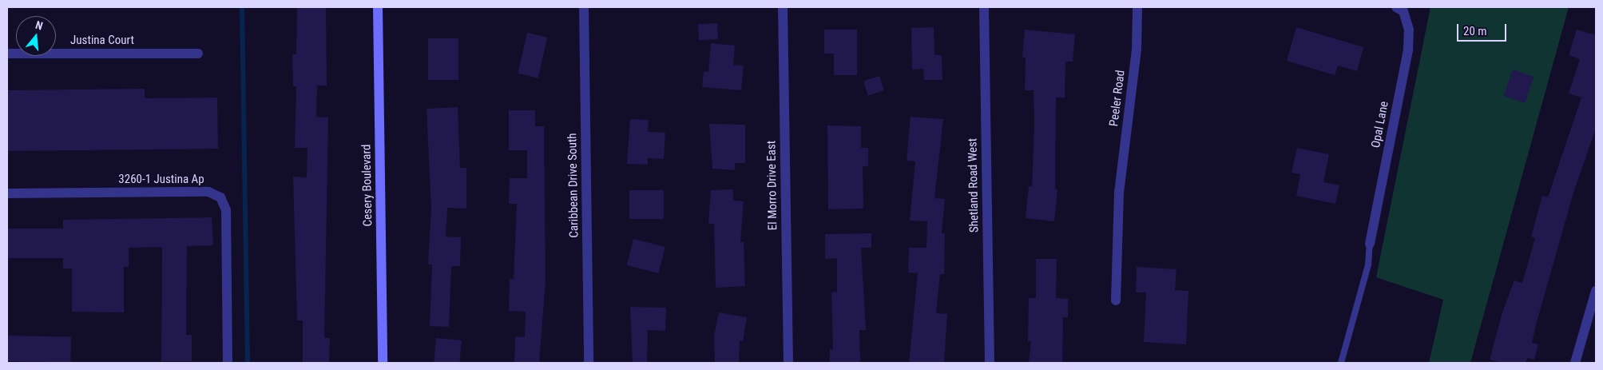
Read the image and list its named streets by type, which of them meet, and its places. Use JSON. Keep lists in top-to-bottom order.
{
  "streets": {
    "main road": ["Cesery Boulevard"],
    "street": [
      "Justina Court",
      "Peeler Road",
      "Opal Lane",
      "3260-1 Justina Ap",
      "Caribbean Drive South",
      "El Morro Drive East",
      "Shetland Road West"
    ]
  },
  "scale_bar": "20 m",
  "north": "top"
}
